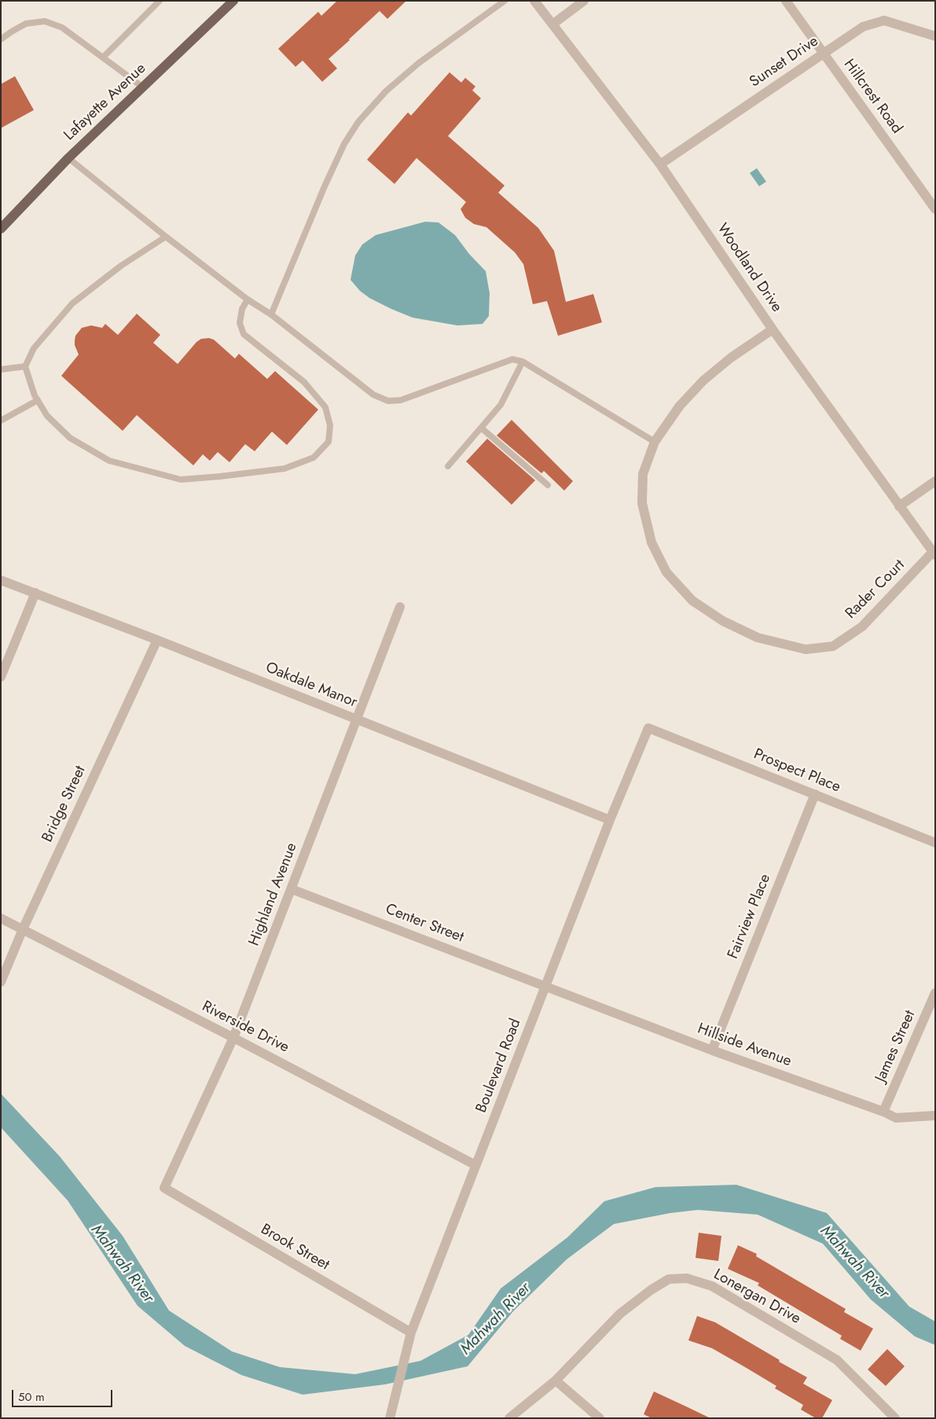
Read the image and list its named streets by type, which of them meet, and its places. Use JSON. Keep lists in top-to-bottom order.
{
  "streets": {
    "main road": ["Lafayette Avenue"],
    "street": [
      "Sunset Drive",
      "Hillcrest Road",
      "Woodland Drive",
      "Rader Court",
      "Oakdale Manor",
      "Prospect Place",
      "Bridge Street",
      "Highland Avenue",
      "Fairview Place",
      "Center Street",
      "Riverside Drive",
      "Hillside Avenue",
      "James Street",
      "Boulevard Road",
      "Brook Street",
      "Lonergan Drive"
    ]
  },
  "crossings": [
    ["Sunset Drive", "Hillcrest Road"],
    ["Sunset Drive", "Woodland Drive"],
    ["Woodland Drive", "Rader Court"],
    ["Oakdale Manor", "Bridge Street"],
    ["Oakdale Manor", "Highland Avenue"],
    ["Oakdale Manor", "Boulevard Road"],
    ["Prospect Place", "Fairview Place"],
    ["Prospect Place", "Boulevard Road"],
    ["Bridge Street", "Riverside Drive"],
    ["Highland Avenue", "Center Street"],
    ["Highland Avenue", "Riverside Drive"],
    ["Highland Avenue", "Brook Street"],
    ["Fairview Place", "Hillside Avenue"],
    ["Center Street", "Hillside Avenue"],
    ["Center Street", "Boulevard Road"],
    ["Riverside Drive", "Boulevard Road"],
    ["Hillside Avenue", "James Street"],
    ["Hillside Avenue", "Boulevard Road"],
    ["Boulevard Road", "Brook Street"]
  ],
  "water": ["Mahwah River"],
  "scale_bar": "50 m"
}
